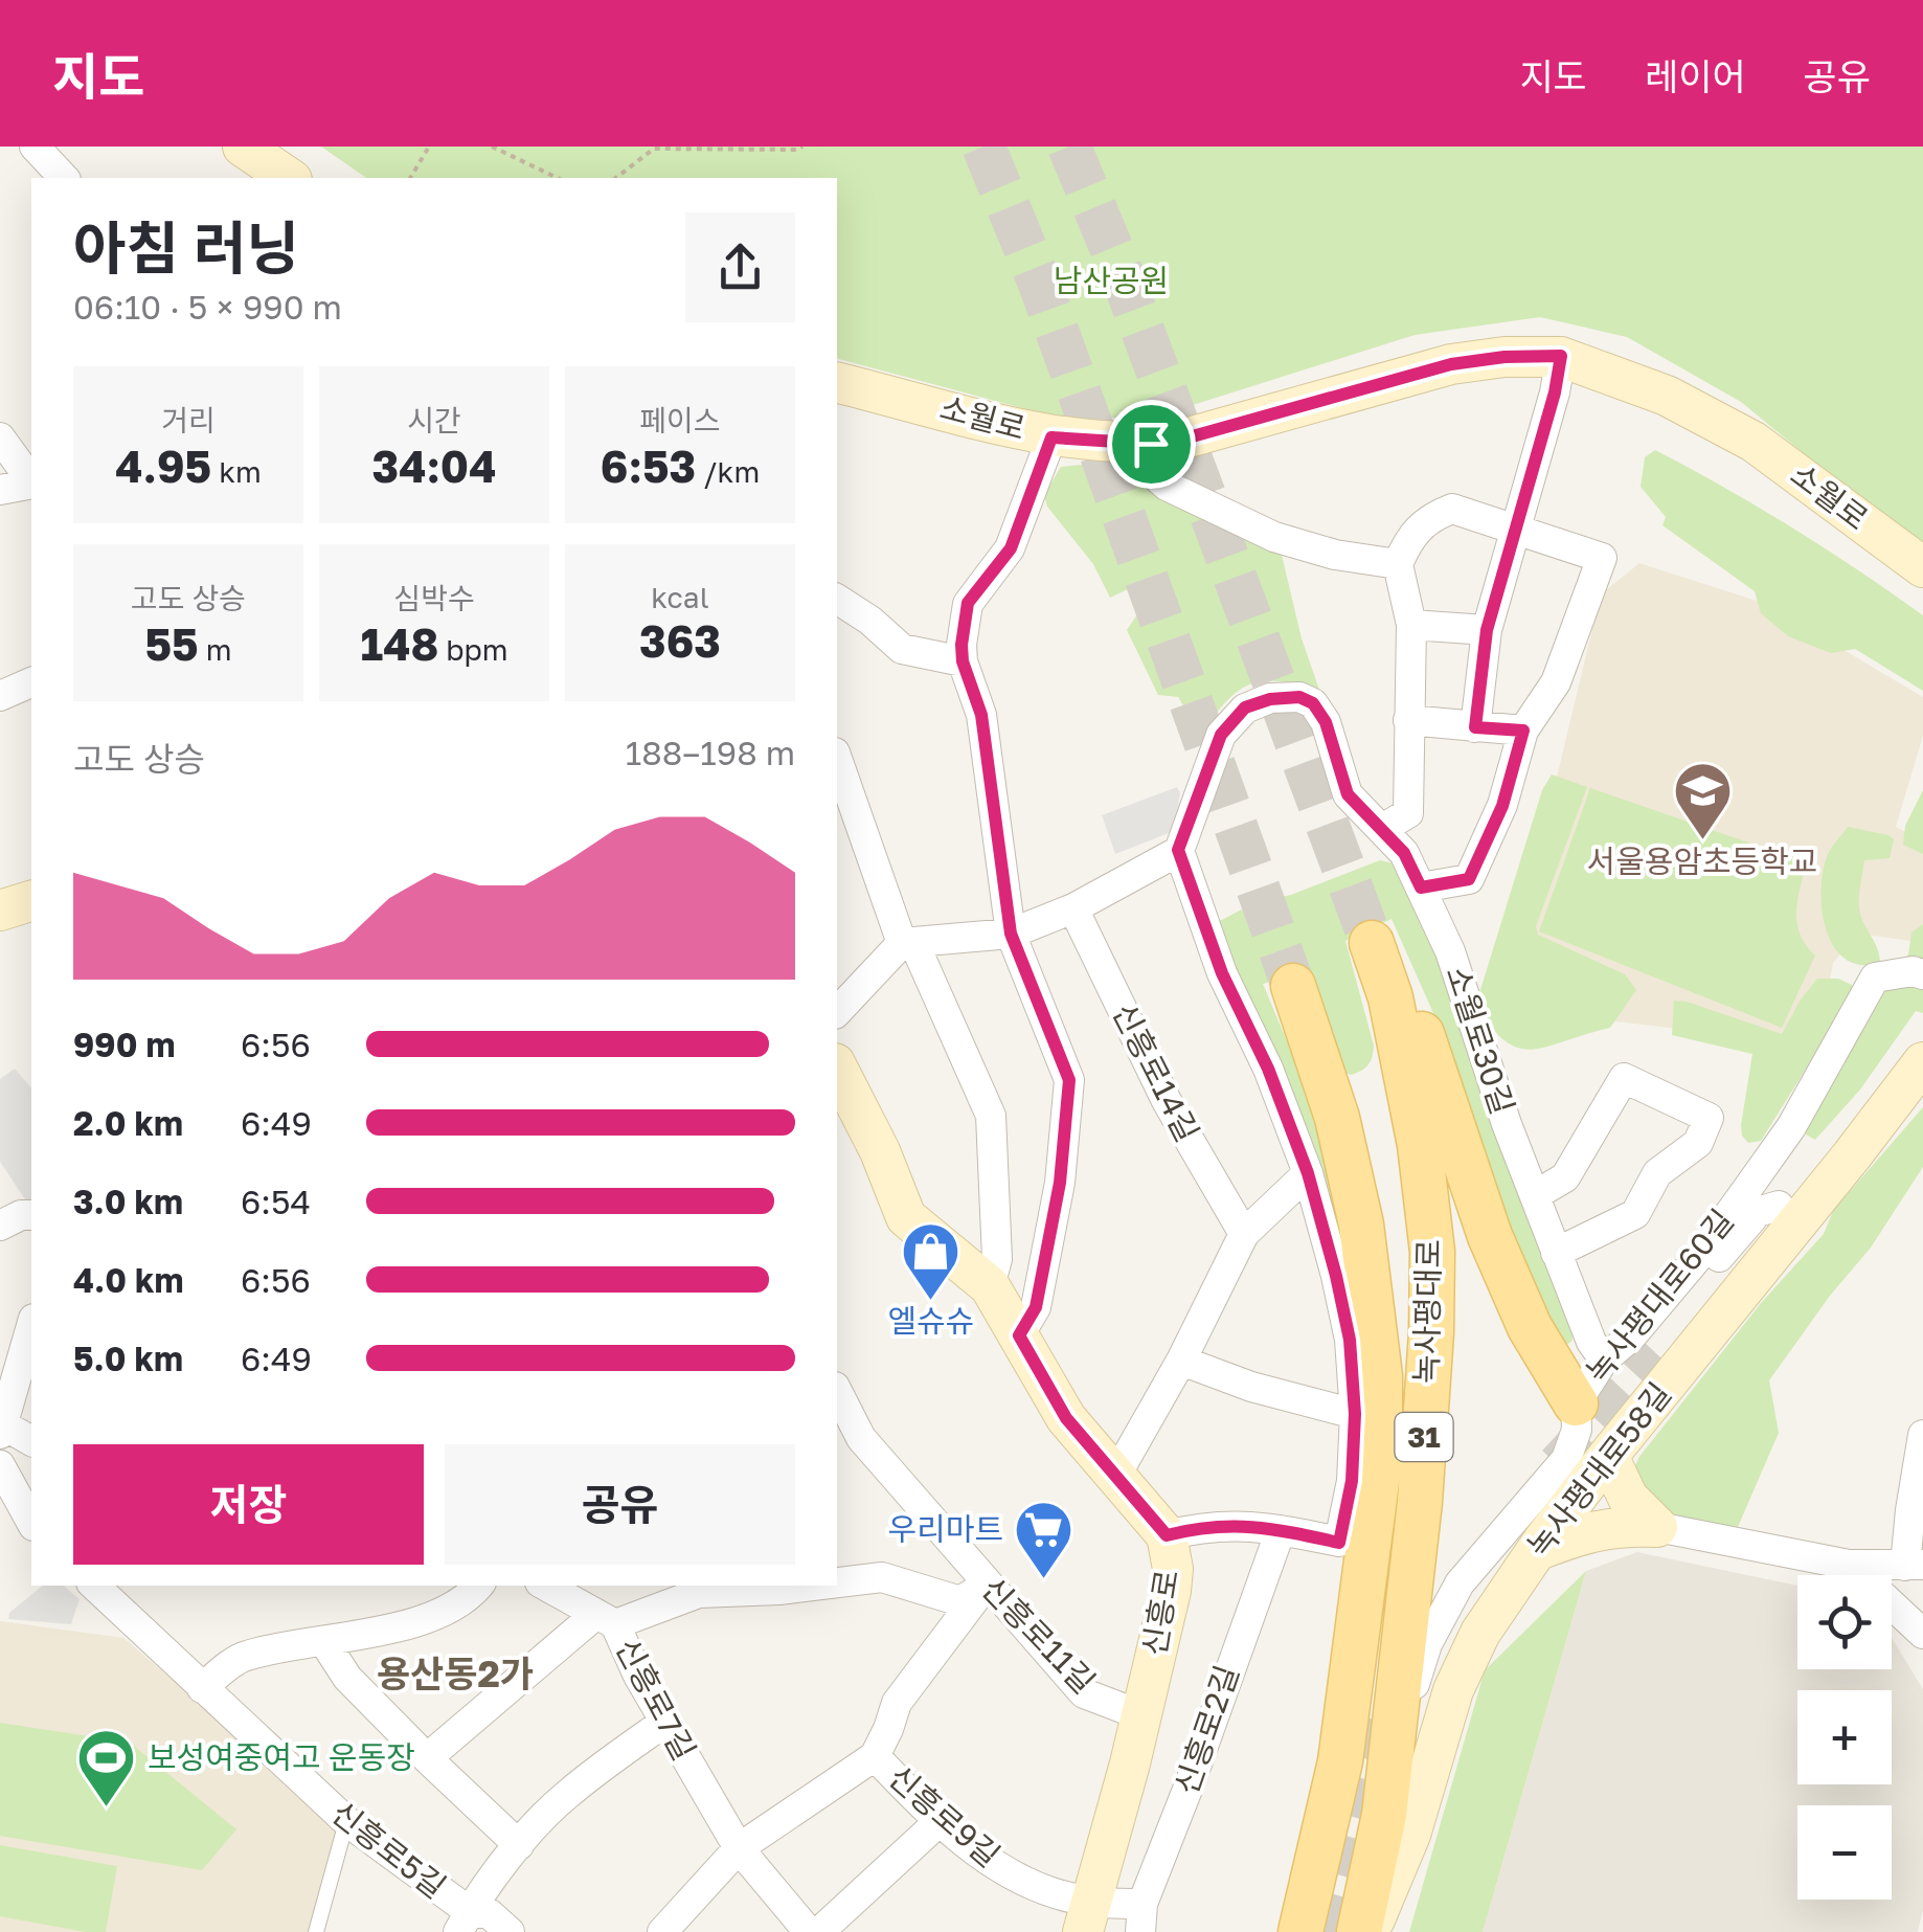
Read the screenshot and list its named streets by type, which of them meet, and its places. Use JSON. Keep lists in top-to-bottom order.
{
  "streets": {
    "main road": [
      "소월로",
      "녹사평대로",
      "31",
      "녹사평대로58길",
      "신흥로"
    ],
    "street": [
      "소월로30길",
      "신흥로14길",
      "녹사평대로60길",
      "신흥로11길",
      "신흥로7길",
      "신흥로2길",
      "신흥로9길",
      "신흥로5길"
    ]
  },
  "crossings": [
    ["소월로30길", "녹사평대로60길"],
    ["녹사평대로60길", "녹사평대로"],
    ["신흥로", "신흥로11길"],
    ["신흥로", "신흥로9길"],
    ["신흥로11길", "신흥로9길"],
    ["신흥로2길", "신흥로9길"]
  ],
  "districts": ["용산동2가"],
  "parks": ["남산공원"],
  "places": {
    "school or university": ["서울용암초등학교"],
    "shop": ["엘슈슈"],
    "supermarket": ["우리마트"],
    "sports": ["보성여중여고 운동장"]
  },
  "page": {
    "header": "지도",
    "nav": ["지도", "레이어", "공유"],
    "heading": ["아침 러닝", "06:10 · 5 × 990 m"],
    "stats": [
      ["거리", "4.95 km"],
      ["시간", "34:04"],
      ["페이스", "6:53 /km"],
      ["고도 상승", "55 m"],
      ["심박수", "148 bpm"],
      ["kcal", "363"]
    ],
    "chart": ["고도 상승", "188–198 m"],
    "list": [
      {
        "name": "990 m",
        "note": "6:56"
      },
      {
        "name": "2.0 km",
        "note": "6:49"
      },
      {
        "name": "3.0 km",
        "note": "6:54"
      },
      {
        "name": "4.0 km",
        "note": "6:56"
      },
      {
        "name": "5.0 km",
        "note": "6:49"
      }
    ],
    "buttons": ["저장", "공유"],
    "map_buttons": ["+", "−"]
  }
}
